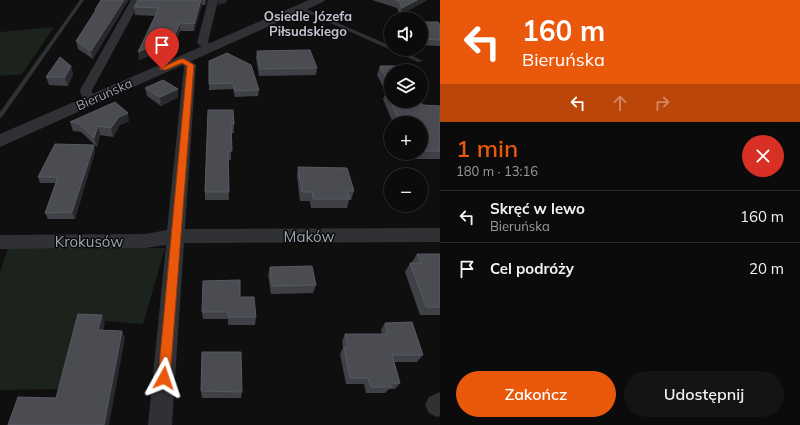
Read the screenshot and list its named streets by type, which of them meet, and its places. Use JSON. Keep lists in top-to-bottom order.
{
  "streets": {
    "street": ["Bieruńska", "Maków", "Krokusów"]
  },
  "crossings": [
    ["Maków", "Krokusów"]
  ],
  "districts": ["Osiedle Józefa Piłsudskiego"],
  "page": {
    "turn": ["160 m", "Bieruńska"],
    "map_buttons": ["+", "−"],
    "heading": ["1 min", "180 m · 13:16"],
    "list": [
      {
        "name": "Skręć w lewo",
        "note": "Bieruńska",
        "value": "160 m"
      },
      {
        "name": "Cel podróży",
        "value": "20 m"
      }
    ],
    "buttons": ["Zakończ", "Udostępnij"]
  }
}
